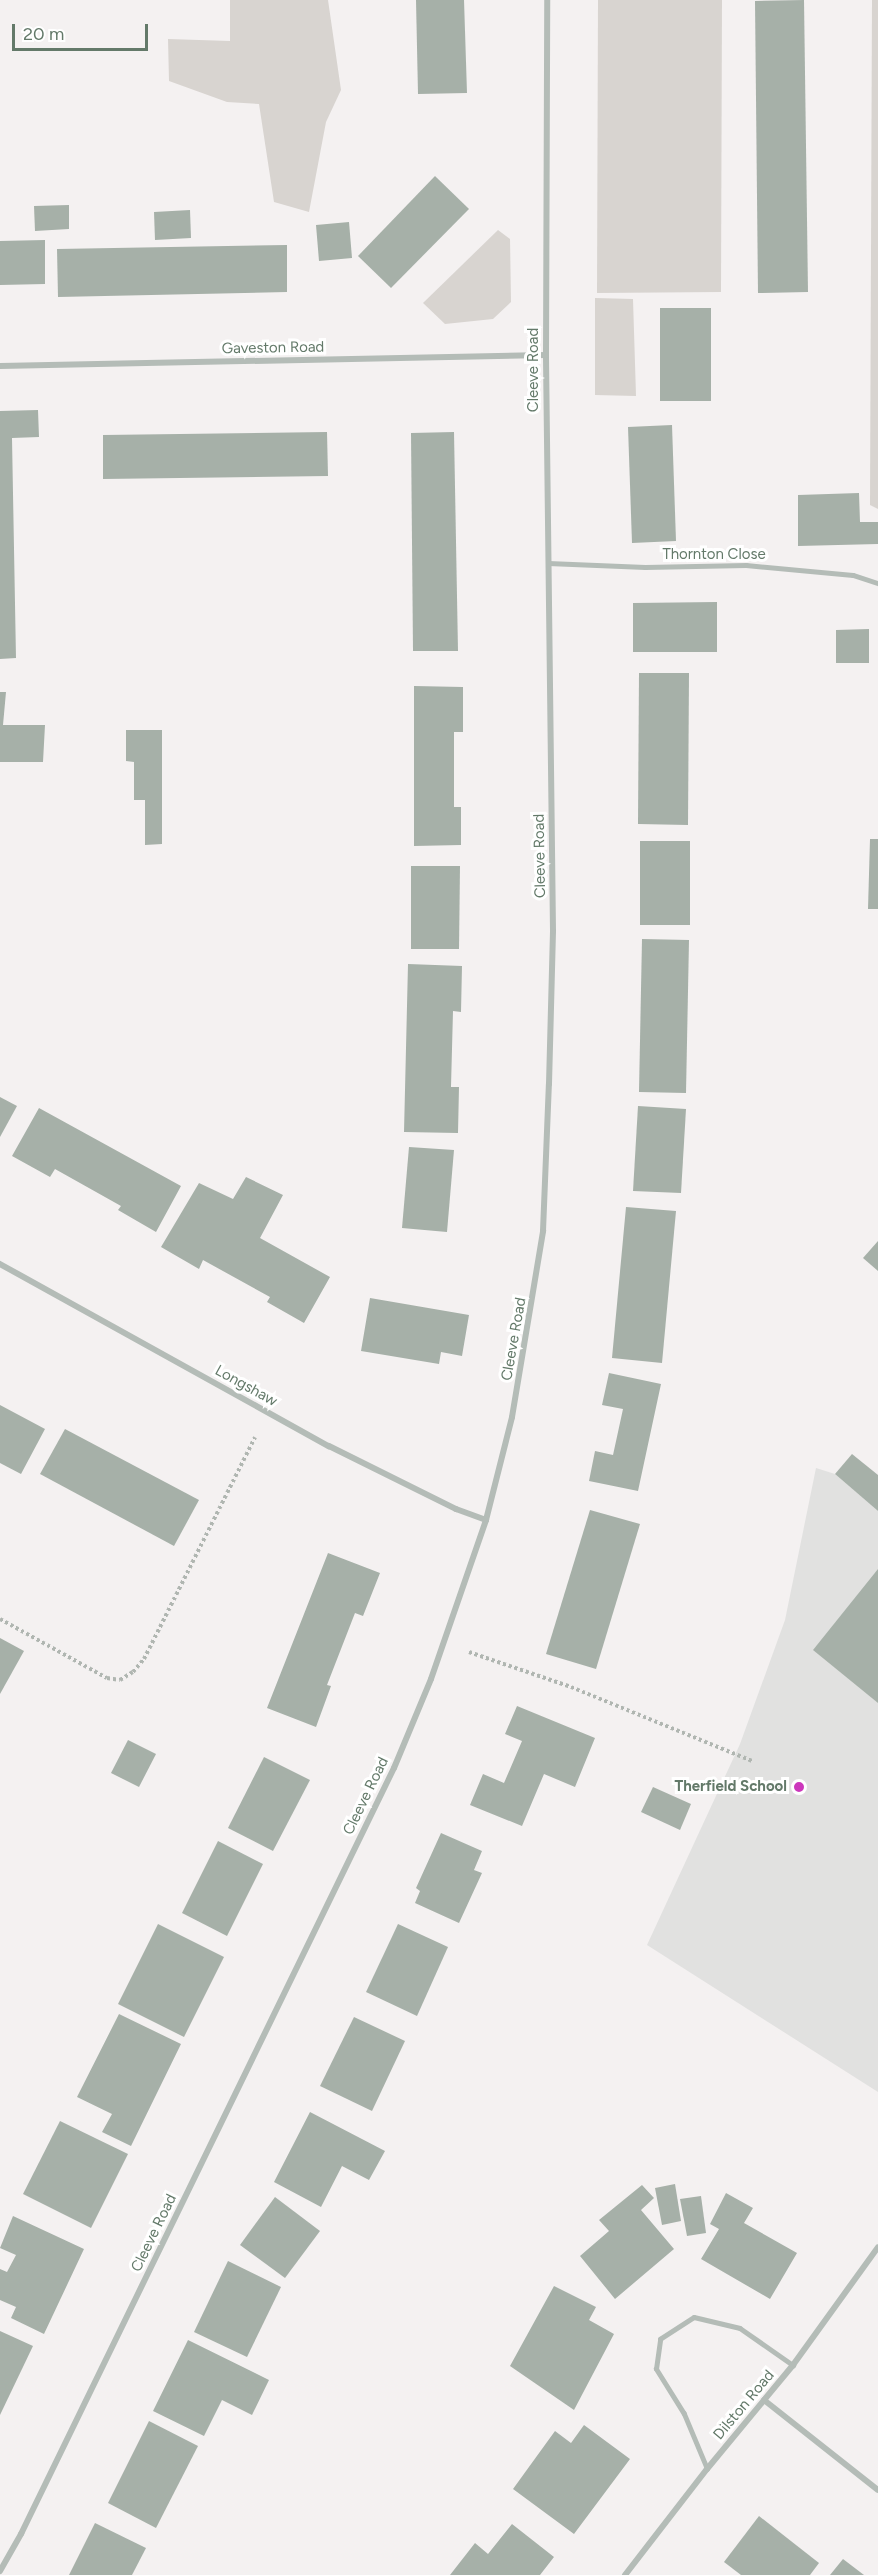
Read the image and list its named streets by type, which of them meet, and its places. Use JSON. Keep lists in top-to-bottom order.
{
  "streets": {
    "street": [
      "Gaveston Road",
      "Cleeve Road",
      "Longshaw",
      "Dilston Road"
    ],
    "lane": ["Thornton Close"]
  },
  "crossings": [
    ["Gaveston Road", "Cleeve Road"],
    ["Cleeve Road", "Thornton Close"],
    ["Cleeve Road", "Longshaw"]
  ],
  "places": ["Therfield School"],
  "scale_bar": "20 m"
}
